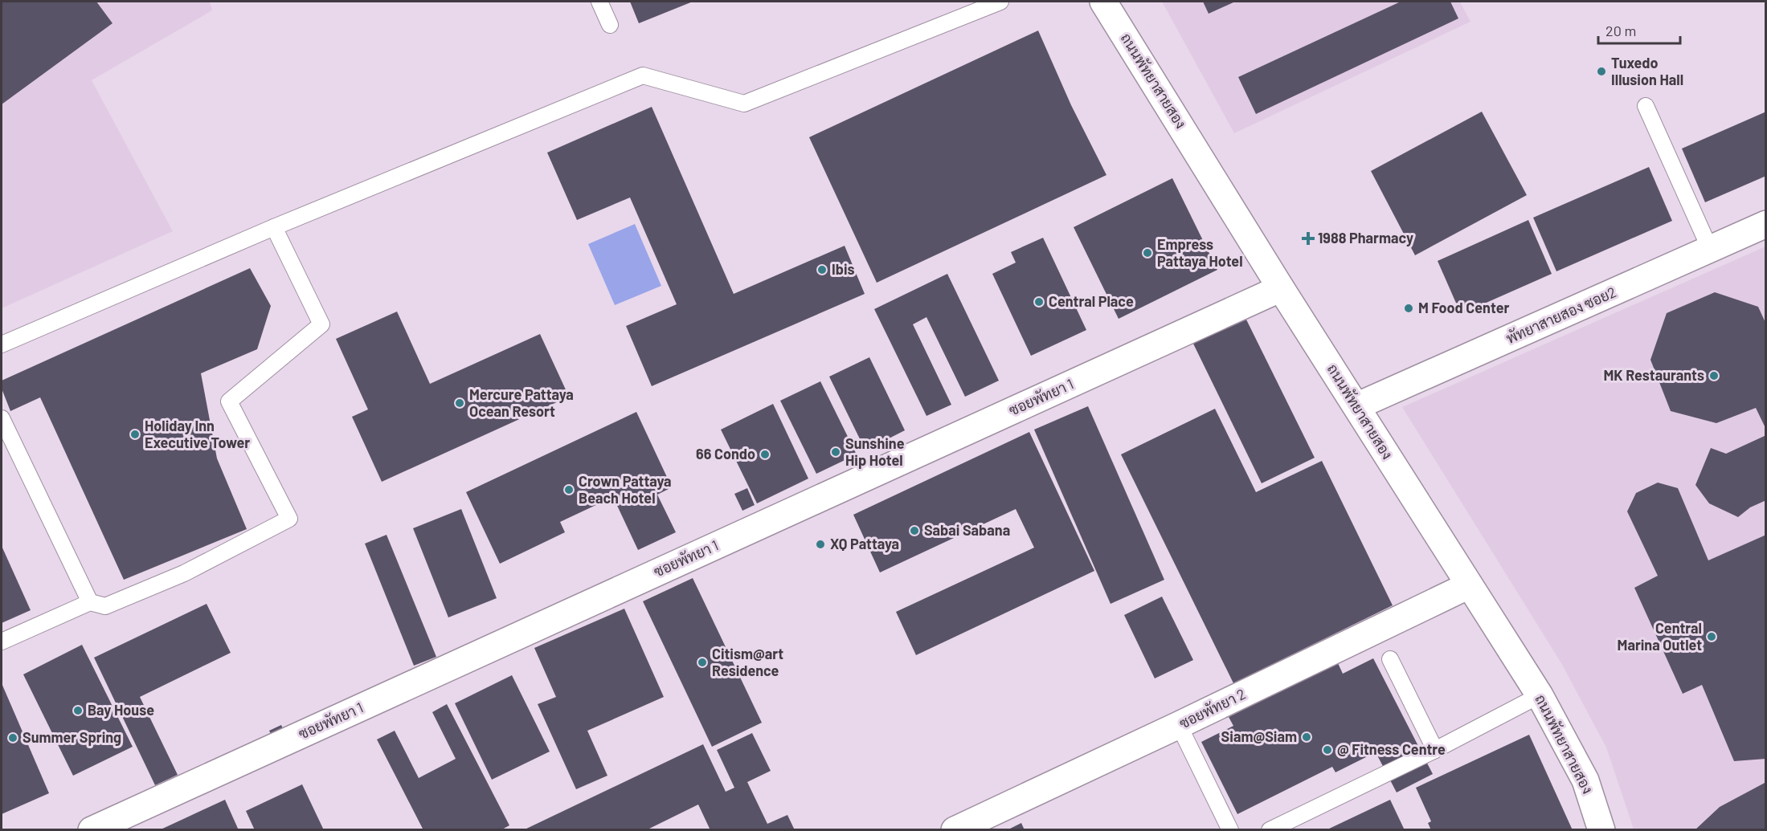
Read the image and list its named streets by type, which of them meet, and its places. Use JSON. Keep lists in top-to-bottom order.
{
  "streets": {
    "street": [
      "ถนนพัทยาสายสอง",
      "พัทยาสายสอง ซอย2",
      "ซอยพัทยา 1",
      "ซอยพัทยา 2"
    ]
  },
  "crossings": [
    ["ถนนพัทยาสายสอง", "พัทยาสายสอง ซอย2"],
    ["ถนนพัทยาสายสอง", "ซอยพัทยา 1"],
    ["ถนนพัทยาสายสอง", "ซอยพัทยา 2"]
  ],
  "places": {
    "other": [
      "Tuxedo Illusion Hall",
      "Empress Pattaya Hotel",
      "Ibis",
      "Central Place",
      "M Food Center",
      "MK Restaurants",
      "Mercure Pattaya Ocean Resort",
      "Holiday Inn Executive Tower",
      "Sunshine Hip Hotel",
      "66 Condo",
      "Crown Pattaya Beach Hotel",
      "Sabai Sabana",
      "XQ Pattaya",
      "Central Marina Outlet",
      "Citism@art Residence",
      "Bay House",
      "Siam@Siam",
      "Summer Spring",
      "@ Fitness Centre"
    ],
    "health": ["1988 Pharmacy"]
  },
  "scale_bar": "20 m"
}
